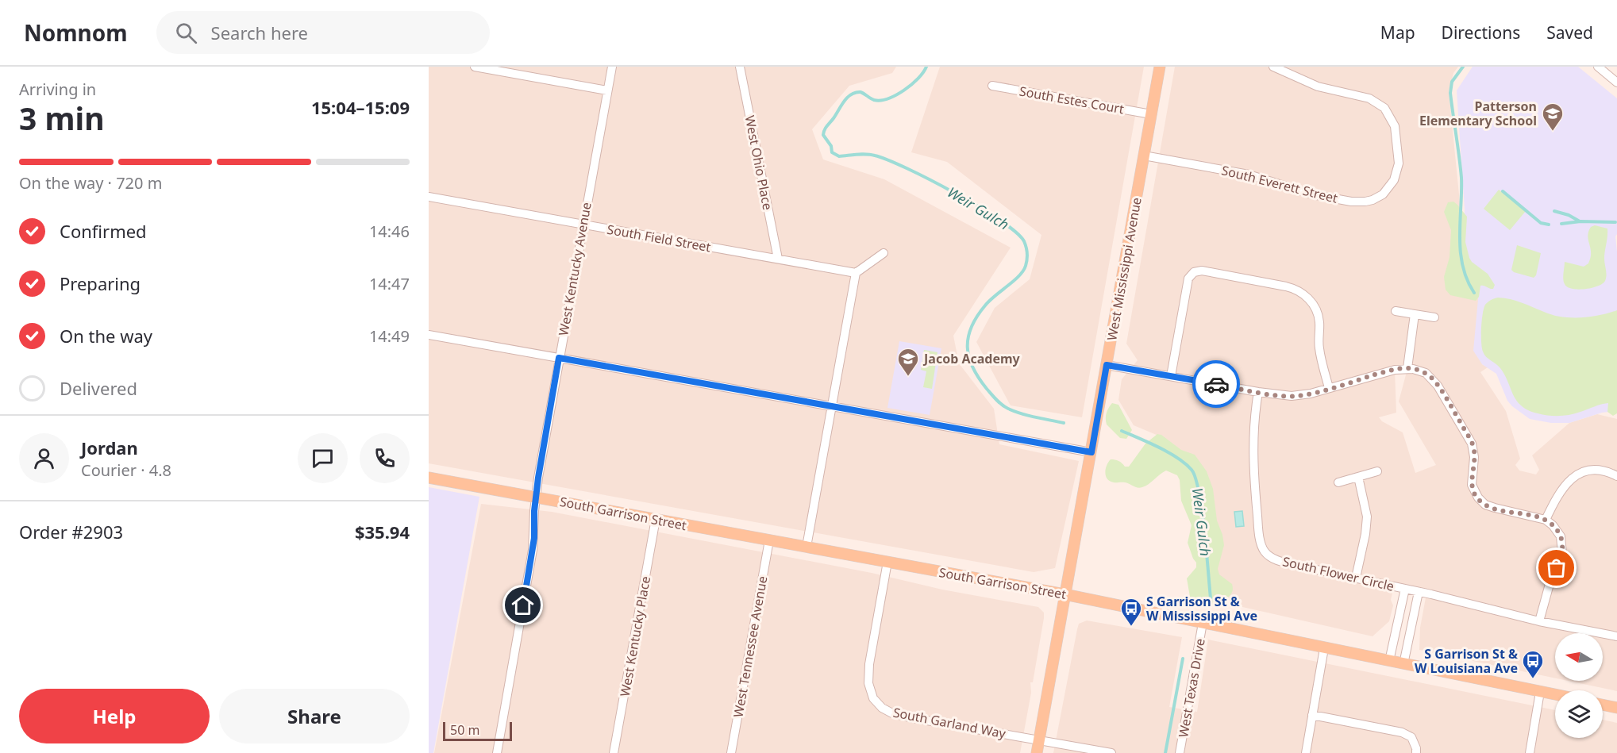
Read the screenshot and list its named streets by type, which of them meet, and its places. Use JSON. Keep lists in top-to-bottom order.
{
  "streets": {
    "main road": ["West Mississippi Avenue", "South Garrison Street"],
    "street": [
      "South Estes Court",
      "West Ohio Place",
      "South Everett Street",
      "South Field Street",
      "West Kentucky Avenue",
      "South Flower Circle",
      "West Kentucky Place",
      "West Tennessee Avenue",
      "West Texas Drive",
      "South Garland Way"
    ]
  },
  "crossings": [
    ["South Estes Court", "West Mississippi Avenue"],
    ["West Ohio Place", "South Field Street"],
    ["South Everett Street", "West Mississippi Avenue"],
    ["South Field Street", "West Kentucky Avenue"],
    ["West Kentucky Avenue", "South Garrison Street"],
    ["West Mississippi Avenue", "South Garrison Street"],
    ["West Mississippi Avenue", "South Garland Way"],
    ["South Garrison Street", "South Flower Circle"],
    ["South Garrison Street", "West Kentucky Place"],
    ["South Garrison Street", "West Tennessee Avenue"],
    ["South Garrison Street", "West Texas Drive"],
    ["South Garrison Street", "South Garland Way"]
  ],
  "water": ["Weir Gulch"],
  "places": {
    "school or university": ["Patterson Elementary School", "Jacob Academy"],
    "bus stop": ["S Garrison St & W Mississippi Ave", "S Garrison St & W Louisiana Ave"]
  },
  "scale_bar": "50 m",
  "north": "left",
  "page": {
    "header": "Nomnom",
    "search": "Search here",
    "nav": ["Map", "Directions", "Saved"],
    "heading": ["3 min", "Arriving in", "15:04–15:09"],
    "panel": [
      "Jordan",
      "Courier · 4.8",
      "Order #2903",
      "$35.94"
    ],
    "bar": "On the way · 720 m",
    "list": [
      ["Confirmed", "14:46"],
      ["Preparing", "14:47"],
      ["On the way", "14:49"],
      "Delivered"
    ],
    "buttons": ["Help", "Share"],
    "scale": "50 m"
  }
}
